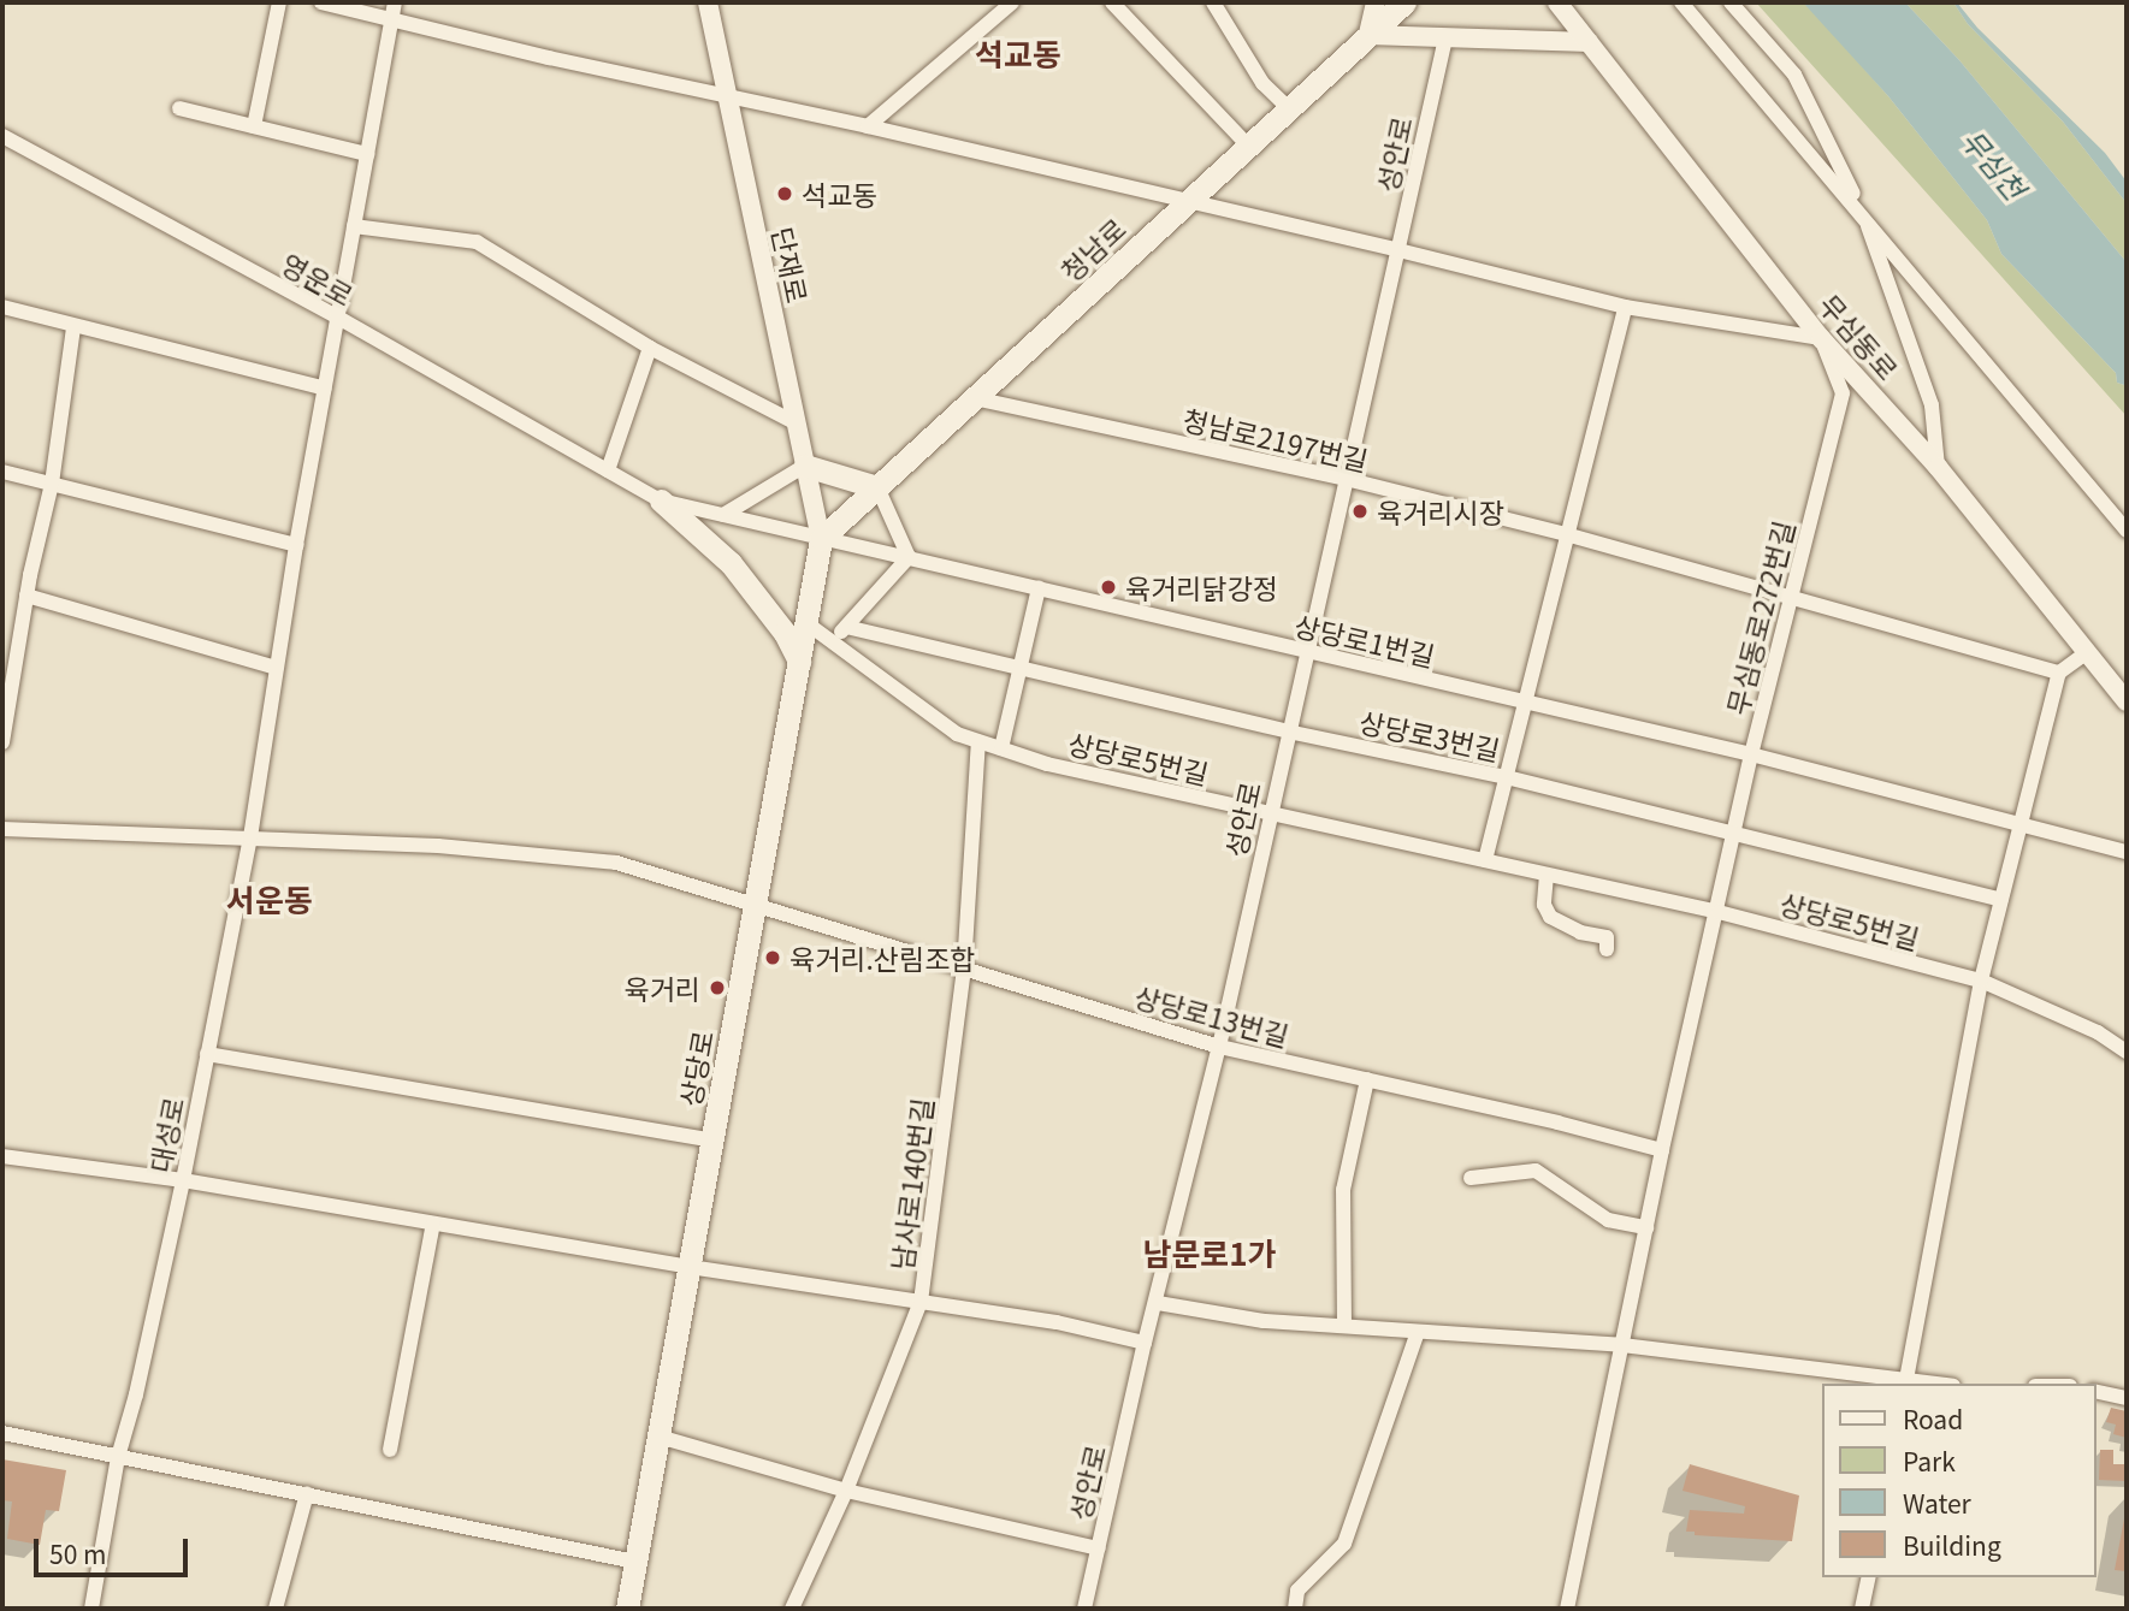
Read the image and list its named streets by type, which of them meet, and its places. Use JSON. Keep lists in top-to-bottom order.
{
  "streets": {
    "main road": ["청남로", "상당로"],
    "street": [
      "성안로",
      "단재로",
      "영운로",
      "무심동로",
      "청남로2197번길",
      "무심동로272번길",
      "상당로1번길",
      "상당로3번길",
      "상당로5번길",
      "상당로13번길",
      "대성로",
      "남사로140번길"
    ]
  },
  "crossings": [
    ["성안로", "청남로2197번길"],
    ["성안로", "상당로1번길"],
    ["성안로", "상당로3번길"],
    ["성안로", "상당로5번길"],
    ["성안로", "상당로13번길"],
    ["청남로", "단재로"],
    ["청남로", "영운로"],
    ["청남로", "청남로2197번길"],
    ["청남로", "상당로1번길"],
    ["청남로", "상당로"],
    ["단재로", "영운로"],
    ["단재로", "상당로1번길"],
    ["단재로", "상당로"],
    ["영운로", "상당로1번길"],
    ["영운로", "상당로"],
    ["영운로", "대성로"],
    ["무심동로", "무심동로272번길"],
    ["청남로2197번길", "무심동로272번길"],
    ["무심동로272번길", "상당로1번길"],
    ["무심동로272번길", "상당로3번길"],
    ["무심동로272번길", "상당로5번길"],
    ["무심동로272번길", "상당로13번길"],
    ["상당로1번길", "상당로"],
    ["상당로5번길", "상당로"],
    ["상당로5번길", "남사로140번길"],
    ["상당로13번길", "상당로"],
    ["상당로13번길", "대성로"],
    ["상당로13번길", "남사로140번길"]
  ],
  "districts": ["석교동", "서운동", "남문로1가"],
  "water": ["무심천"],
  "places": [
    "석교동",
    "육거리시장",
    "육거리닭강정",
    "육거리.산림조합",
    "육거리"
  ],
  "legend": [
    "Road",
    "Park",
    "Water",
    "Building"
  ],
  "scale_bar": "50 m"
}
